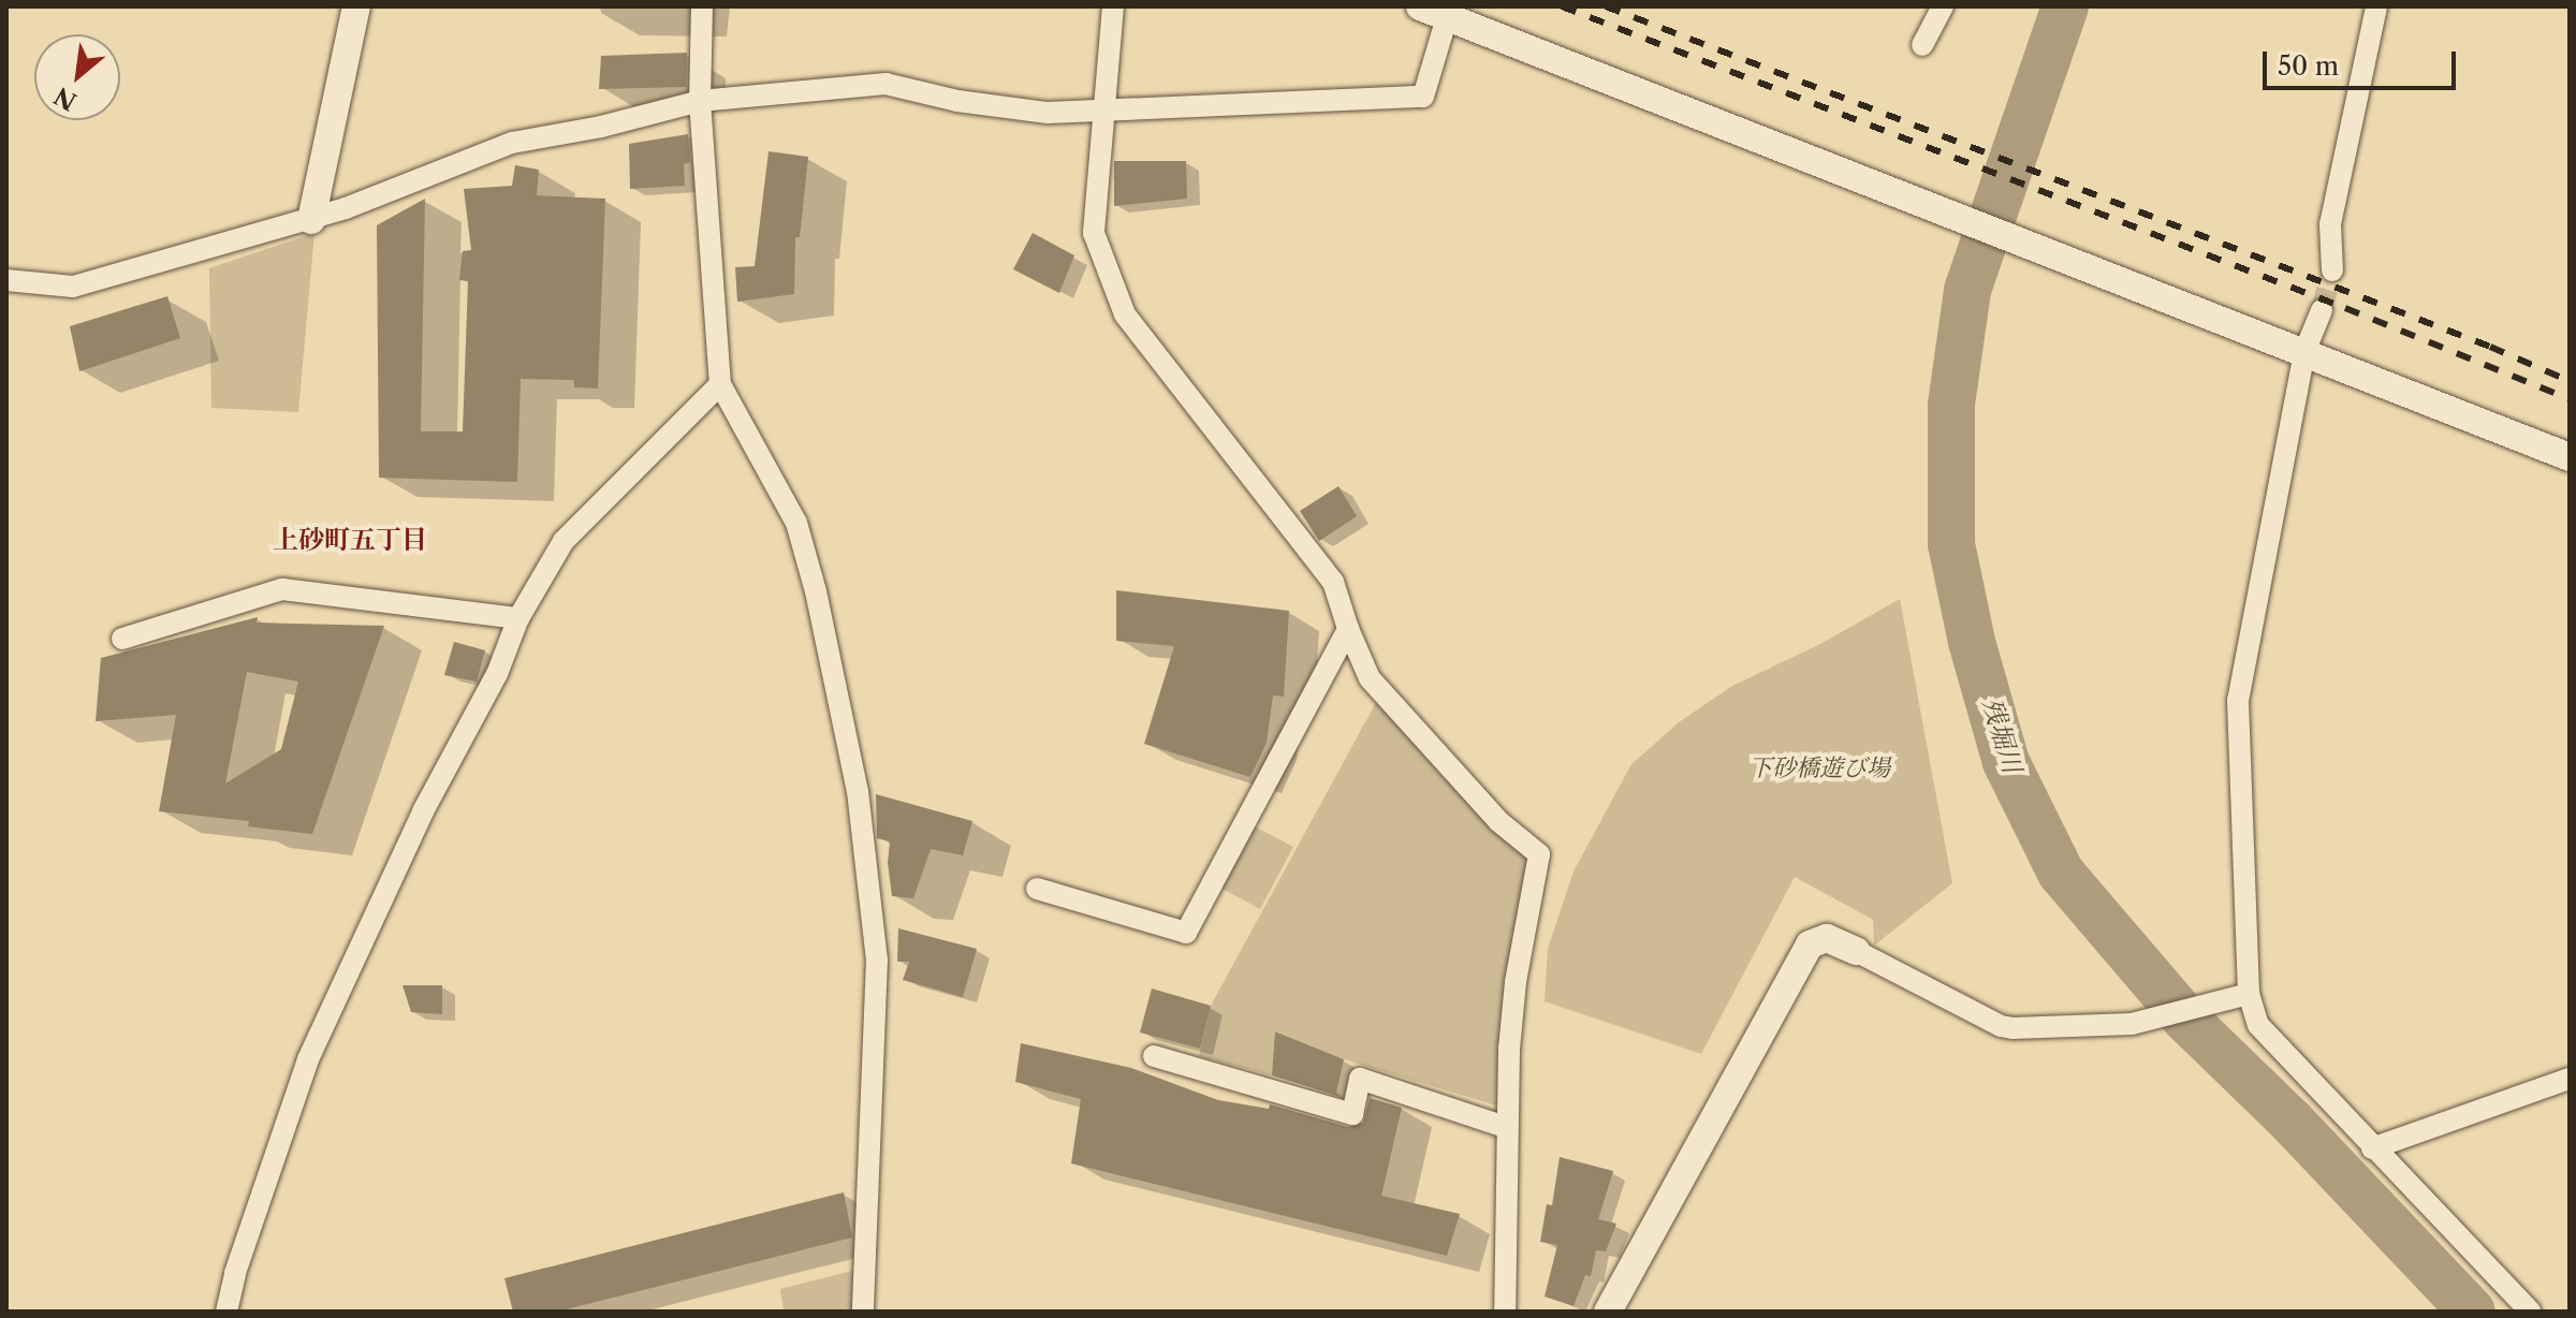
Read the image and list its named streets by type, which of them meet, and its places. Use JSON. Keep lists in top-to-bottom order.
{
  "districts": ["上砂町五丁目"],
  "water": ["残堀川"],
  "parks": ["下砂橋遊び場"],
  "scale_bar": "50 m",
  "north": "bottom left"
}
